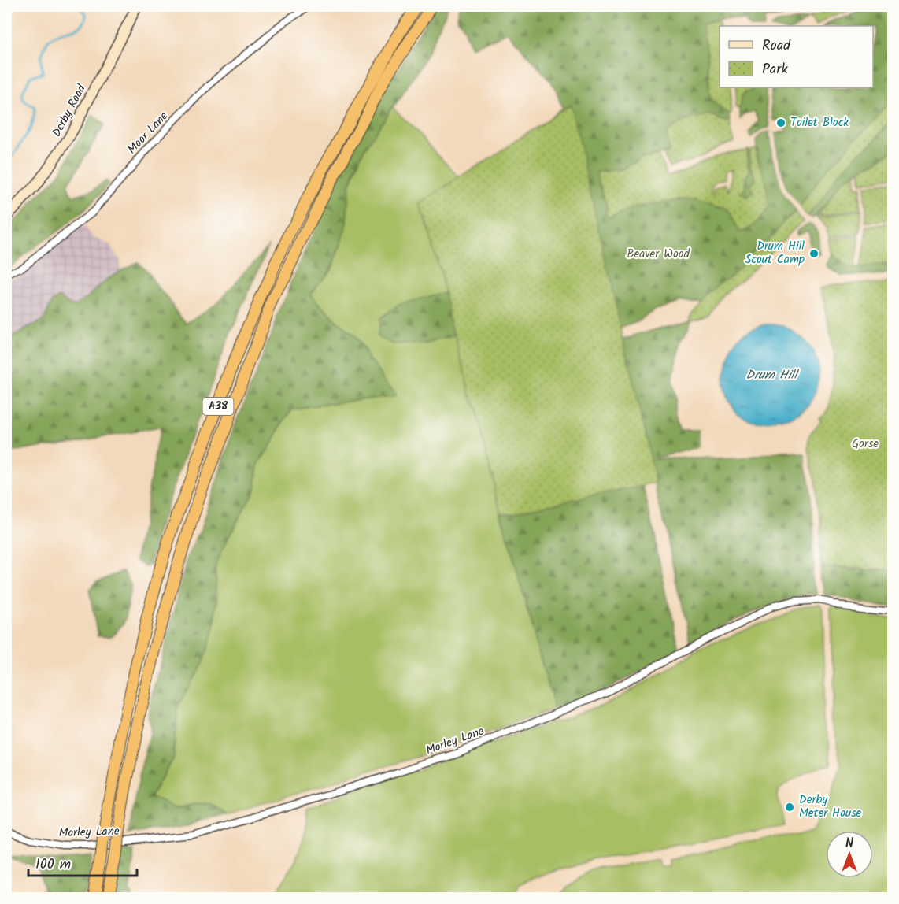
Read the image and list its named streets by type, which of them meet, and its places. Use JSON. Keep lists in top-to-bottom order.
{
  "streets": {
    "highway": ["A38"],
    "main road": ["Derby Road"],
    "street": ["Moor Lane", "Morley Lane"]
  },
  "water": ["Drum Hill"],
  "parks": ["Beaver Wood", "Gorse"],
  "places": ["Toilet Block", "Drum Hill Scout Camp", "Derby Meter House"],
  "legend": ["Road", "Park"],
  "scale_bar": "100 m",
  "north": "top"
}
